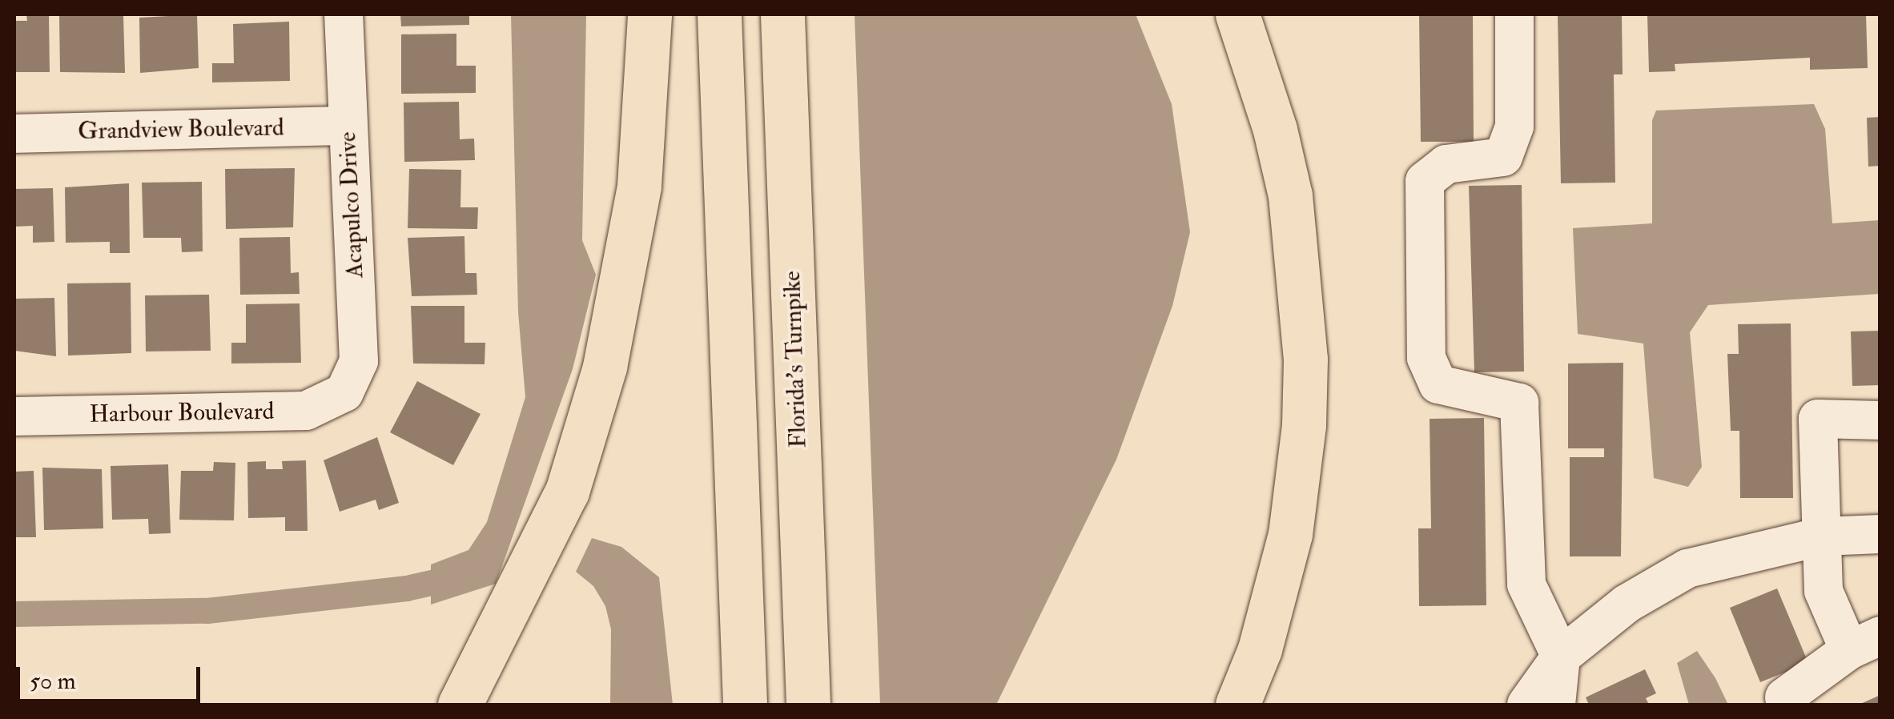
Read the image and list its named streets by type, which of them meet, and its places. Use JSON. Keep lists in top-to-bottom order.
{
  "streets": {
    "highway": ["Florida's Turnpike"],
    "street": ["Grandview Boulevard", "Acapulco Drive", "Harbour Boulevard"]
  },
  "crossings": [
    ["Grandview Boulevard", "Acapulco Drive"],
    ["Acapulco Drive", "Harbour Boulevard"]
  ],
  "scale_bar": "50 m"
}
